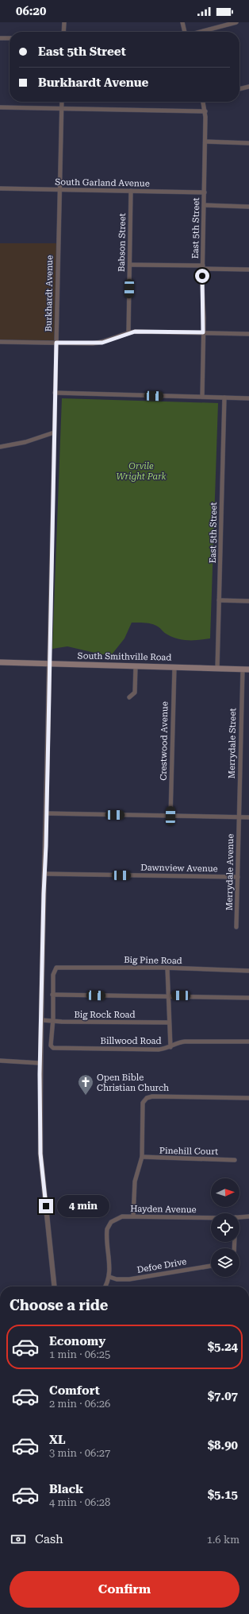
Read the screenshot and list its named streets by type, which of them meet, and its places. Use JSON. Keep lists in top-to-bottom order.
{
  "streets": {
    "main road": ["South Smithville Road"],
    "street": [
      "South Garland Avenue",
      "East 5th Street",
      "Babson Street",
      "Burkhardt Avenue",
      "Crestwood Avenue",
      "Merrydale Street",
      "Dawnview Avenue",
      "Merrydale Avenue",
      "Big Pine Road",
      "Big Rock Road",
      "Billwood Road",
      "Pinehill Court",
      "Hayden Avenue",
      "Defoe Drive"
    ]
  },
  "crossings": [
    ["South Garland Avenue", "East 5th Street"],
    ["South Garland Avenue", "Babson Street"],
    ["South Garland Avenue", "Burkhardt Avenue"],
    ["East 5th Street", "South Smithville Road"],
    ["Burkhardt Avenue", "South Smithville Road"],
    ["Burkhardt Avenue", "Dawnview Avenue"],
    ["Burkhardt Avenue", "Big Rock Road"],
    ["South Smithville Road", "Crestwood Avenue"],
    ["South Smithville Road", "Merrydale Street"],
    ["Merrydale Street", "Merrydale Avenue"],
    ["Dawnview Avenue", "Merrydale Avenue"],
    ["Big Rock Road", "Billwood Road"],
    ["Hayden Avenue", "Defoe Drive"]
  ],
  "parks": ["Orvile Wright Park"],
  "places": {
    "church": ["Open Bible Christian Church"]
  },
  "north": "right",
  "page": {
    "status": "06:20",
    "banner": ["East 5th Street", "Burkhardt Avenue"],
    "bubble": "4 min",
    "heading": "Choose a ride",
    "list": [
      {
        "name": "Economy",
        "note": "1 min · 06:25",
        "value": "$5.24"
      },
      {
        "name": "Comfort",
        "note": "2 min · 06:26",
        "value": "$7.07"
      },
      {
        "name": "XL",
        "note": "3 min · 06:27",
        "value": "$8.90"
      },
      {
        "name": "Black",
        "note": "4 min · 06:28",
        "value": "$5.15"
      }
    ],
    "pay": ["Cash", "1.6 km"],
    "buttons": "Confirm"
  }
}
